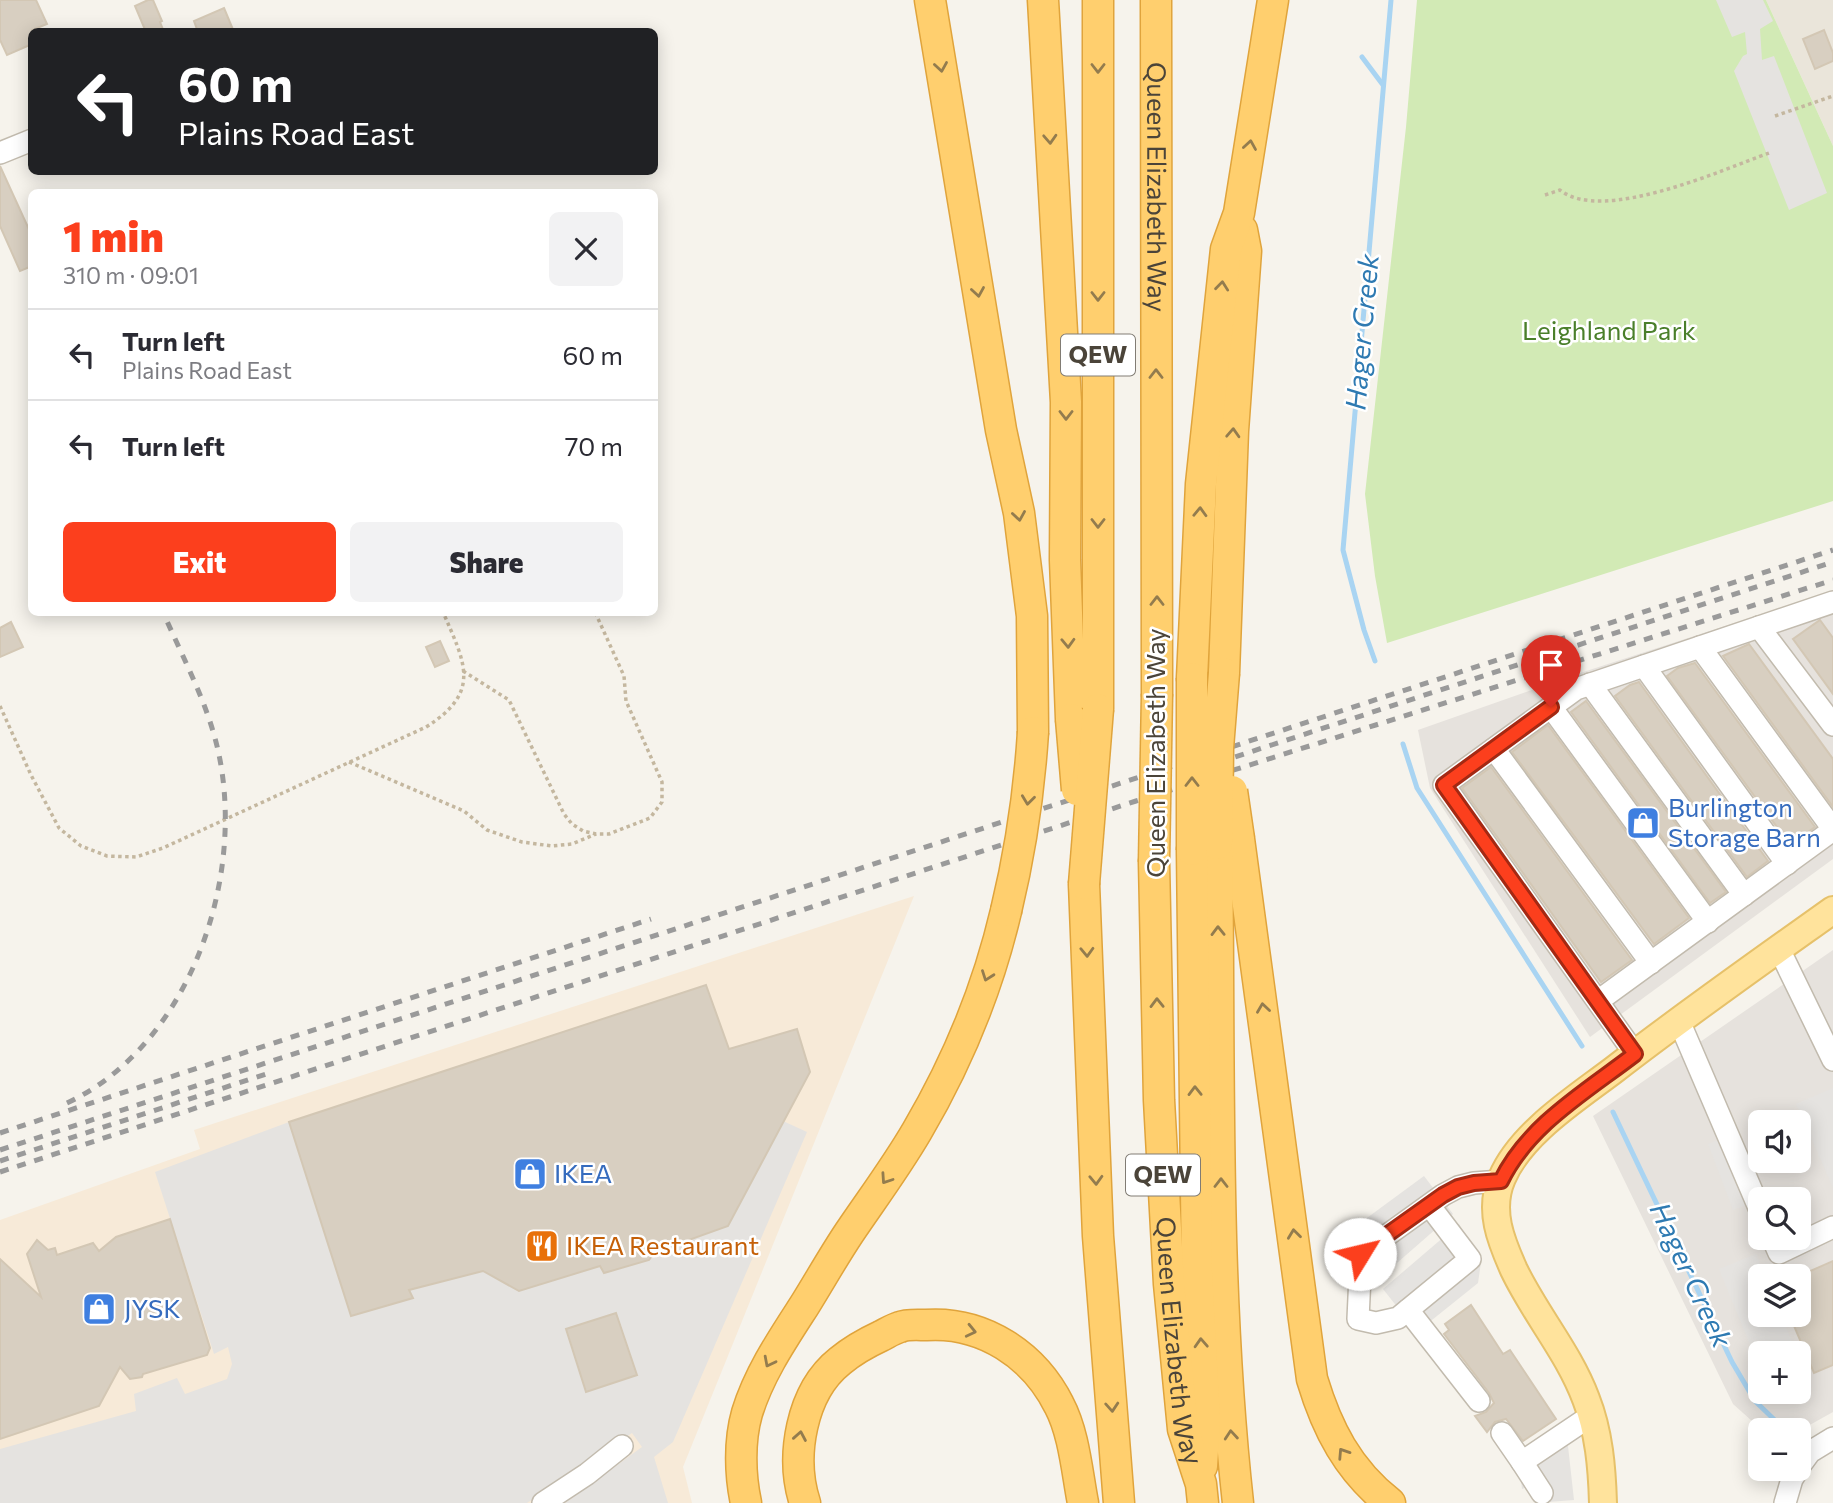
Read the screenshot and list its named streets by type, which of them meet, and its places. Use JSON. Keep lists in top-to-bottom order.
{
  "streets": {
    "highway": ["Queen Elizabeth Way", "QEW"]
  },
  "water": ["Hager Creek"],
  "parks": ["Leighland Park"],
  "places": {
    "shop": ["Burlington Storage Barn", "IKEA", "JYSK"],
    "restaurant": ["IKEA Restaurant"]
  },
  "page": {
    "turn": ["60 m", "Plains Road East"],
    "heading": ["1 min", "310 m · 09:01"],
    "list": [
      {
        "name": "Turn left",
        "note": "Plains Road East",
        "value": "60 m"
      },
      {
        "name": "Turn left",
        "value": "70 m"
      }
    ],
    "buttons": ["Exit", "Share"],
    "map_buttons": ["+", "−"]
  }
}
